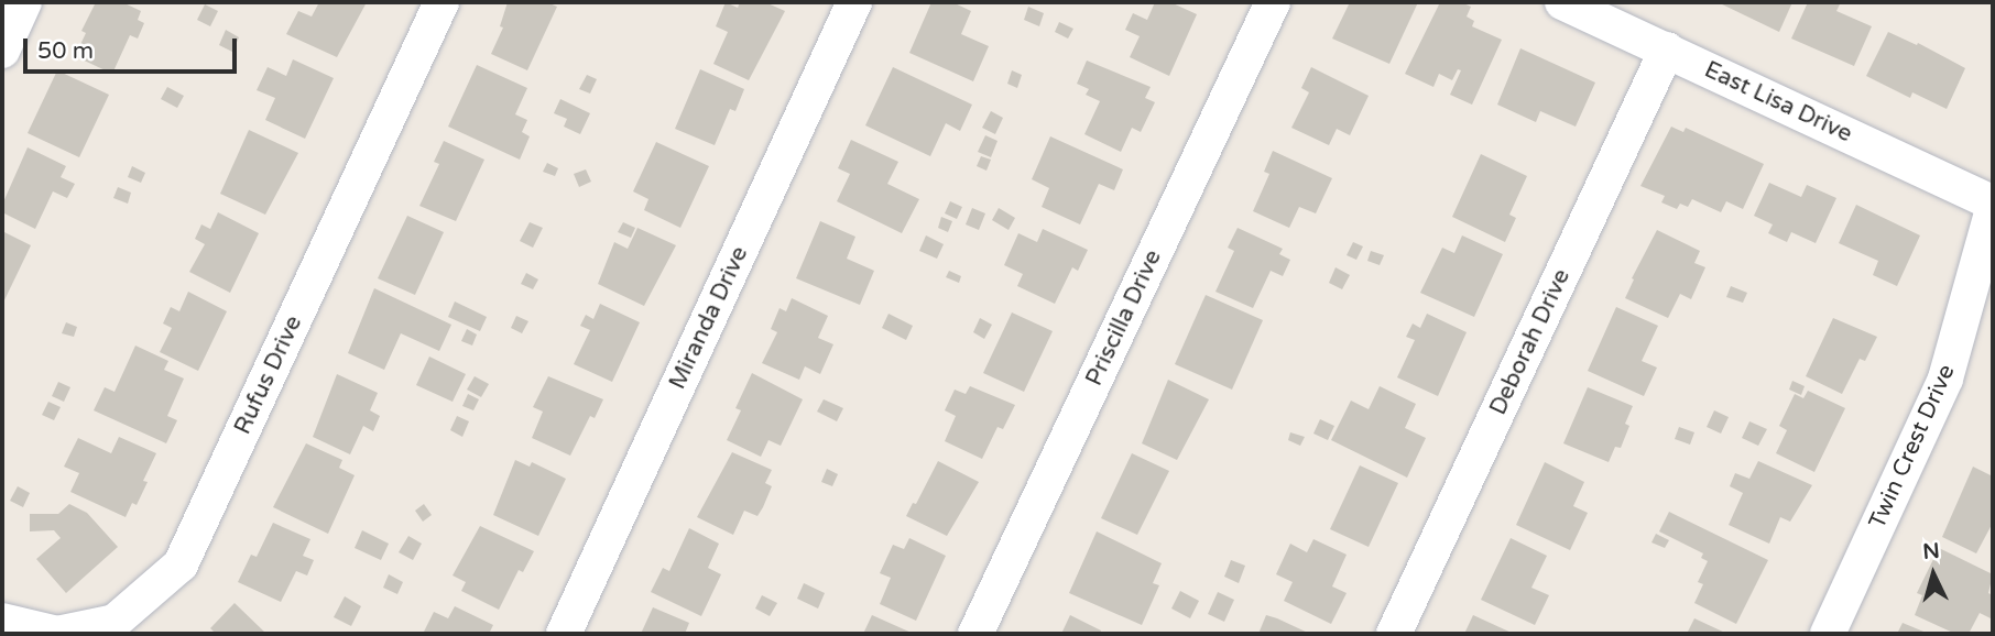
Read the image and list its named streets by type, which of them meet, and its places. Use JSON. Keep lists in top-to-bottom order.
{
  "streets": {
    "street": [
      "East Lisa Drive",
      "Miranda Drive",
      "Priscilla Drive",
      "Deborah Drive",
      "Rufus Drive",
      "Twin Crest Drive"
    ]
  },
  "crossings": [
    ["East Lisa Drive", "Deborah Drive"],
    ["East Lisa Drive", "Twin Crest Drive"]
  ],
  "scale_bar": "50 m",
  "north": "top"
}
